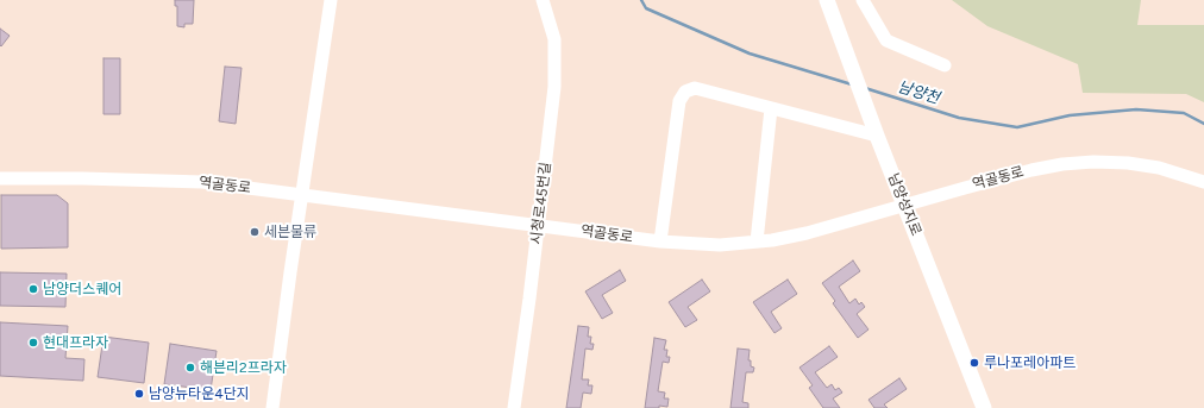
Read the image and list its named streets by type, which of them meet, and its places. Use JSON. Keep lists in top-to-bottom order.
{
  "streets": {
    "main road": ["남양성지로"],
    "street": ["역골동로", "시청로45번길"]
  },
  "crossings": [
    ["역골동로", "시청로45번길"],
    ["역골동로", "남양성지로"]
  ],
  "water": ["남양천"],
  "places": [
    "세븐물류",
    "남양더스퀘어",
    "현대프라자",
    "루나포레아파트",
    "해븐리2프라자",
    "남양뉴타운4단지"
  ]
}
